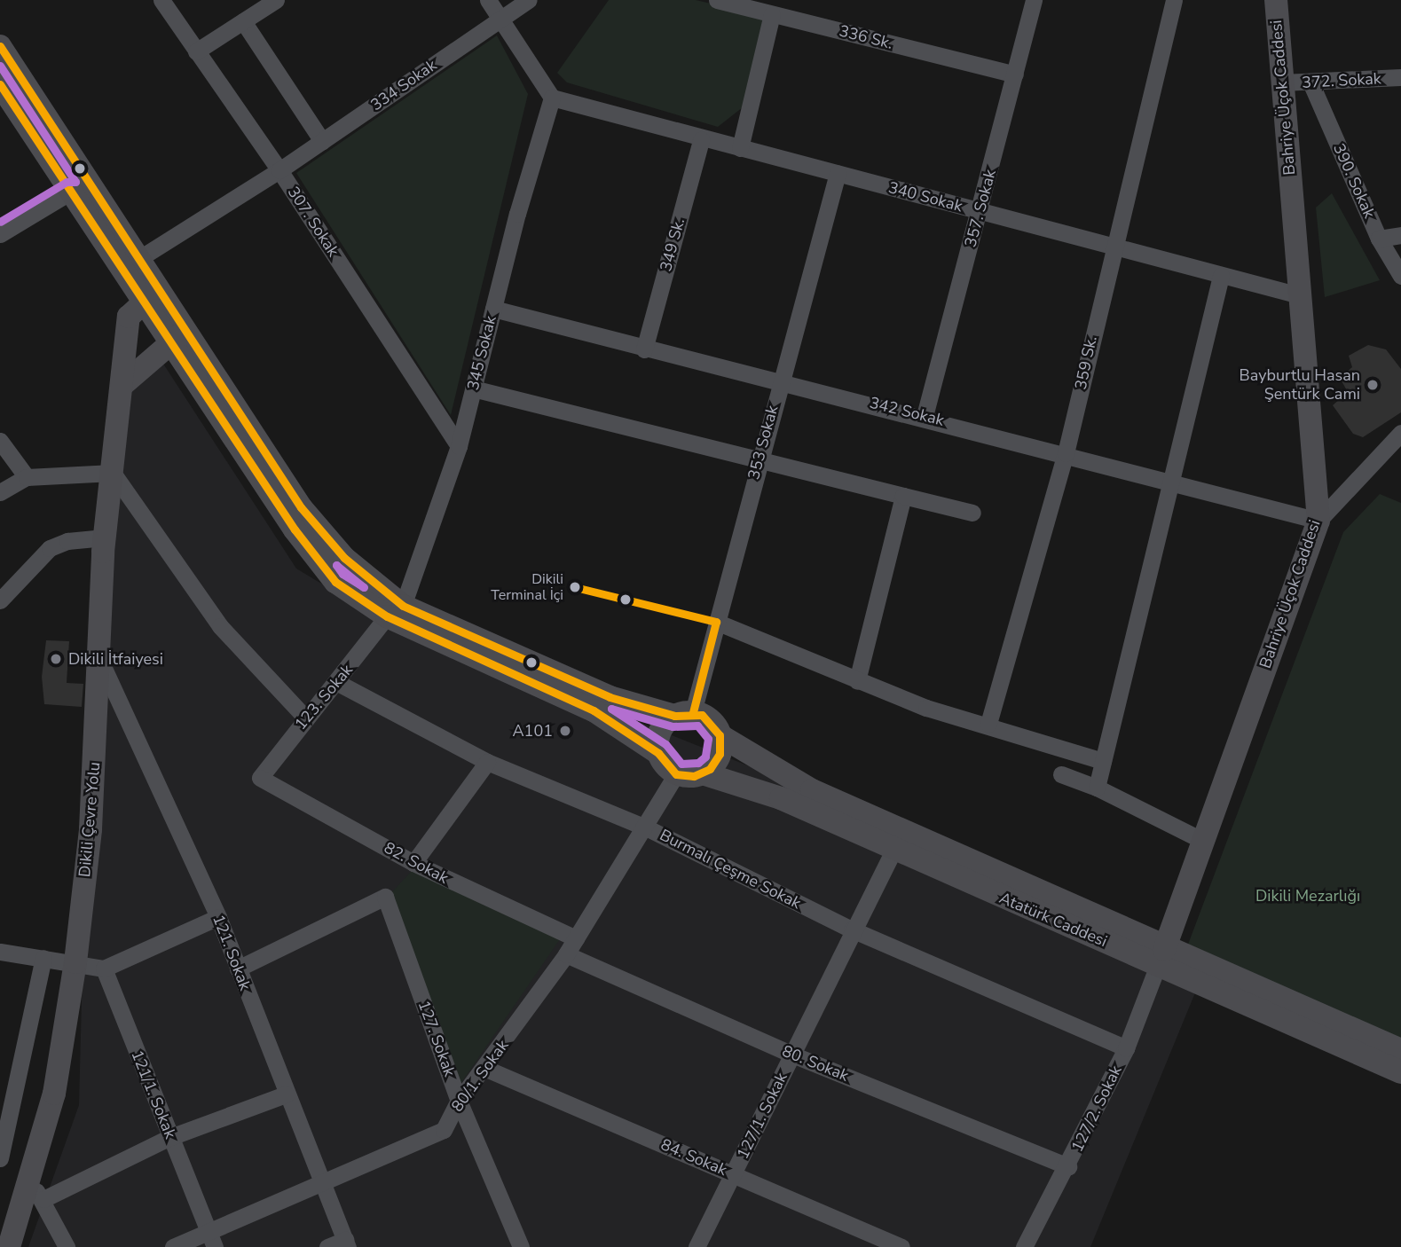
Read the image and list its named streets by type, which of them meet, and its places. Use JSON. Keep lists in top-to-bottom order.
{
  "streets": {
    "main road": ["Bahriye Üçok Caddesi", "Dikili Çevre Yolu", "Atatürk Caddesi"],
    "street": [
      "336 Sk.",
      "372. Sokak",
      "334 Sokak",
      "390. Sokak",
      "340 Sokak",
      "357. Sokak",
      "307. Sokak",
      "349 Sk.",
      "345 Sokak",
      "359 Sk.",
      "342 Sokak",
      "353 Sokak",
      "123. Sokak",
      "82. Sokak",
      "Burmalı Çeşme Sokak",
      "121. Sokak",
      "127. Sokak",
      "80. Sokak",
      "80/1. Sokak",
      "121/1. Sokak",
      "127/2. Sokak",
      "127/1. Sokak",
      "84. Sokak"
    ]
  },
  "crossings": [
    ["336 Sk.", "357. Sokak"],
    ["372. Sokak", "Bahriye Üçok Caddesi"],
    ["372. Sokak", "390. Sokak"],
    ["334 Sokak", "307. Sokak"],
    ["334 Sokak", "Atatürk Caddesi"],
    ["Bahriye Üçok Caddesi", "340 Sokak"],
    ["Bahriye Üçok Caddesi", "342 Sokak"],
    ["Bahriye Üçok Caddesi", "Atatürk Caddesi"],
    ["Bahriye Üçok Caddesi", "127/2. Sokak"],
    ["340 Sokak", "357. Sokak"],
    ["340 Sokak", "349 Sk."],
    ["340 Sokak", "345 Sokak"],
    ["340 Sokak", "359 Sk."],
    ["340 Sokak", "353 Sokak"],
    ["357. Sokak", "342 Sokak"],
    ["307. Sokak", "345 Sokak"],
    ["349 Sk.", "342 Sokak"],
    ["345 Sokak", "342 Sokak"],
    ["345 Sokak", "123. Sokak"],
    ["345 Sokak", "Atatürk Caddesi"],
    ["359 Sk.", "342 Sokak"],
    ["342 Sokak", "353 Sokak"],
    ["353 Sokak", "Atatürk Caddesi"],
    ["353 Sokak", "80/1. Sokak"],
    ["123. Sokak", "82. Sokak"],
    ["123. Sokak", "Burmalı Çeşme Sokak"],
    ["123. Sokak", "Atatürk Caddesi"],
    ["Dikili Çevre Yolu", "Atatürk Caddesi"],
    ["Dikili Çevre Yolu", "121. Sokak"],
    ["82. Sokak", "80/1. Sokak"],
    ["Burmalı Çeşme Sokak", "80/1. Sokak"],
    ["Burmalı Çeşme Sokak", "127/2. Sokak"],
    ["Burmalı Çeşme Sokak", "127/1. Sokak"],
    ["Atatürk Caddesi", "80/1. Sokak"],
    ["Atatürk Caddesi", "127/2. Sokak"],
    ["Atatürk Caddesi", "127/1. Sokak"],
    ["121. Sokak", "127. Sokak"],
    ["121. Sokak", "80/1. Sokak"],
    ["127. Sokak", "80/1. Sokak"],
    ["80. Sokak", "80/1. Sokak"],
    ["80. Sokak", "127/2. Sokak"],
    ["80. Sokak", "127/1. Sokak"],
    ["80/1. Sokak", "121/1. Sokak"],
    ["80/1. Sokak", "84. Sokak"],
    ["127/1. Sokak", "84. Sokak"]
  ],
  "parks": ["Dikili Mezarlığı"],
  "places": [
    "Bayburtlu Hasan Şentürk Cami",
    "Dikili Terminal İçi",
    "Dikili İtfaiyesi",
    "A101"
  ]
}
